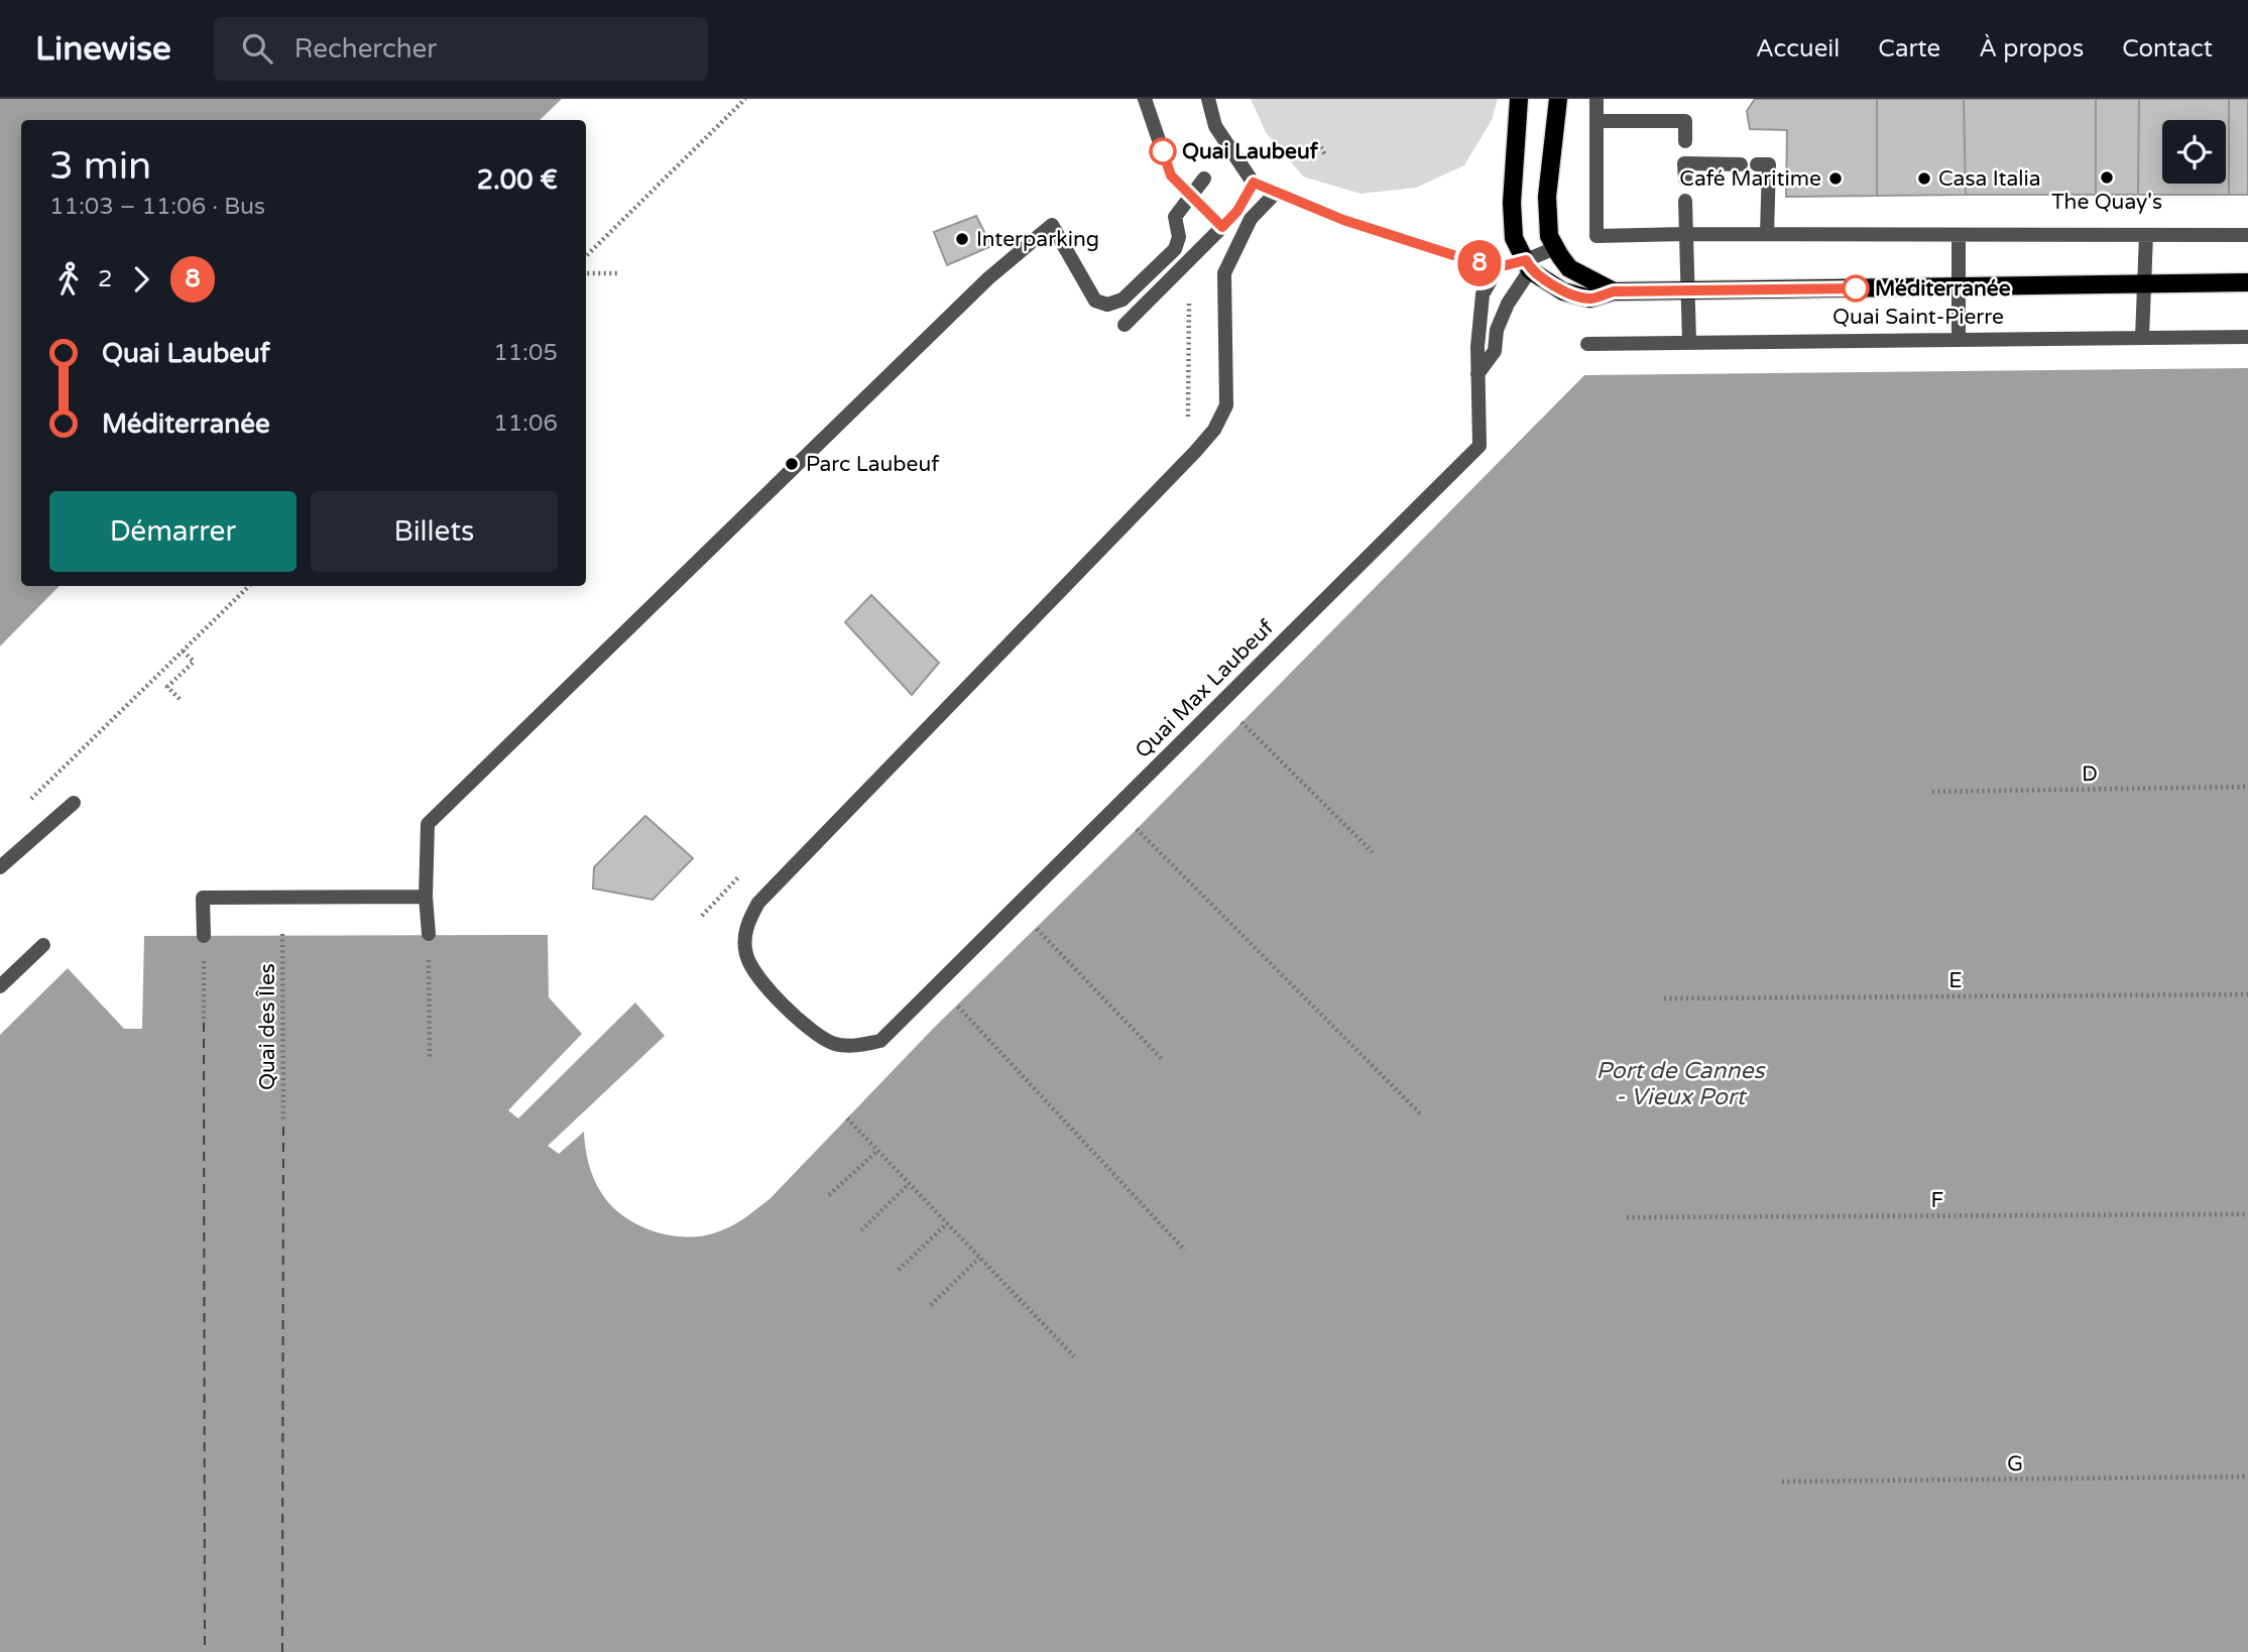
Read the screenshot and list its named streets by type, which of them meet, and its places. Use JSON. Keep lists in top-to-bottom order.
{
  "streets": {
    "main road": ["Quai Saint-Pierre"],
    "street": ["Quai Max Laubeuf"],
    "path": [
      "D",
      "E",
      "Quai des Îles",
      "F",
      "G"
    ]
  },
  "water": ["Port de Cannes - Vieux Port"],
  "places": [
    "Quai Laubeuf",
    "The Quay's",
    "Café Maritime",
    "Casa Italia",
    "Interparking",
    "Méditerranée",
    "Parc Laubeuf"
  ],
  "lines": ["bus line 8"],
  "page": {
    "header": "Linewise",
    "search": "Rechercher",
    "nav": [
      "Accueil",
      "Carte",
      "À propos",
      "Contact"
    ],
    "on_map": "8",
    "heading": ["3 min", "11:03 – 11:06 · Bus", "2.00 €"],
    "legs": ["2", "8"],
    "list": [
      {
        "name": "Quai Laubeuf",
        "value": "11:05"
      },
      {
        "name": "Méditerranée",
        "value": "11:06"
      }
    ],
    "buttons": ["Démarrer", "Billets"]
  }
}
